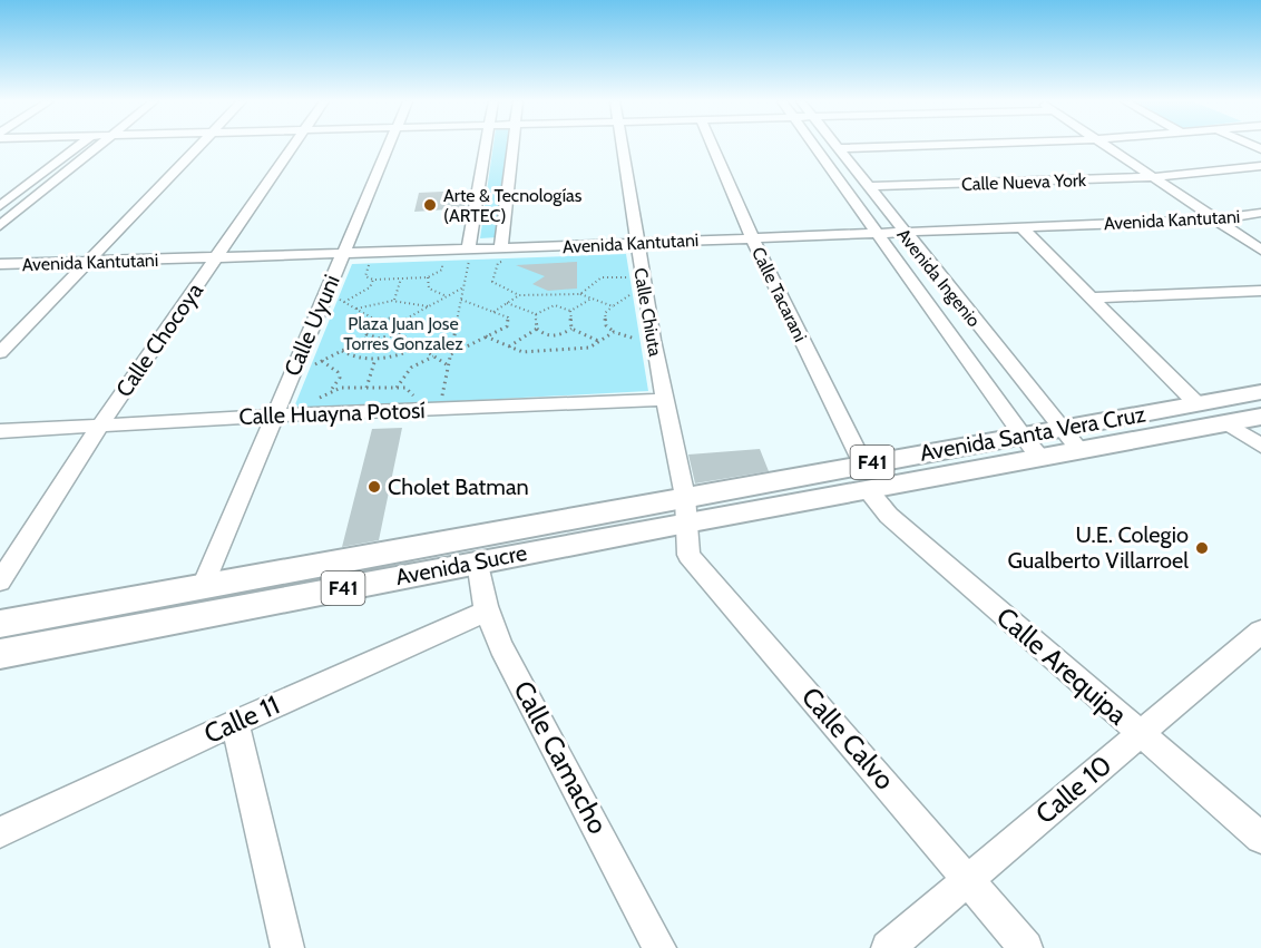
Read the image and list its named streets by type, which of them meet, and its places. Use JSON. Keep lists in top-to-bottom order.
{
  "streets": {
    "main road": ["Avenida Santa Vera Cruz", "F41", "Avenida Sucre"],
    "street": [
      "Calle Nueva York",
      "Avenida Kantutani",
      "Avenida Ingenio",
      "Calle Tacarani",
      "Calle Chiuta",
      "Calle Uyuni",
      "Calle Chocoya",
      "Calle Huayna Potosí",
      "Calle Arequipa",
      "Calle 11",
      "Calle Calvo",
      "Calle Camacho",
      "Calle 10"
    ]
  },
  "crossings": [
    ["Calle Nueva York", "Avenida Ingenio"],
    ["Avenida Kantutani", "Avenida Ingenio"],
    ["Avenida Kantutani", "Calle Tacarani"],
    ["Avenida Kantutani", "Calle Chiuta"],
    ["Avenida Kantutani", "Calle Uyuni"],
    ["Avenida Kantutani", "Calle Chocoya"],
    ["Avenida Ingenio", "Avenida Santa Vera Cruz"],
    ["Calle Tacarani", "Avenida Santa Vera Cruz"],
    ["Calle Chiuta", "Calle Huayna Potosí"],
    ["Calle Chiuta", "Avenida Santa Vera Cruz"],
    ["Calle Chiuta", "Avenida Sucre"],
    ["Calle Chiuta", "Calle Calvo"],
    ["Calle Uyuni", "Calle Huayna Potosí"],
    ["Calle Uyuni", "Avenida Sucre"],
    ["Calle Chocoya", "Calle Huayna Potosí"],
    ["Avenida Santa Vera Cruz", "Avenida Sucre"],
    ["Avenida Santa Vera Cruz", "Calle Arequipa"],
    ["Avenida Santa Vera Cruz", "Calle Calvo"],
    ["Avenida Sucre", "Calle Calvo"],
    ["Avenida Sucre", "Calle Camacho"],
    ["Calle Arequipa", "Calle 10"],
    ["Calle 11", "Calle Camacho"],
    ["Calle Calvo", "Calle 10"]
  ],
  "parks": ["Plaza Juan Jose Torres Gonzalez"],
  "places": ["Arte & Tecnologías (ARTEC)", "Cholet Batman", "U.E. Colegio Gualberto Villarroel"]
}
